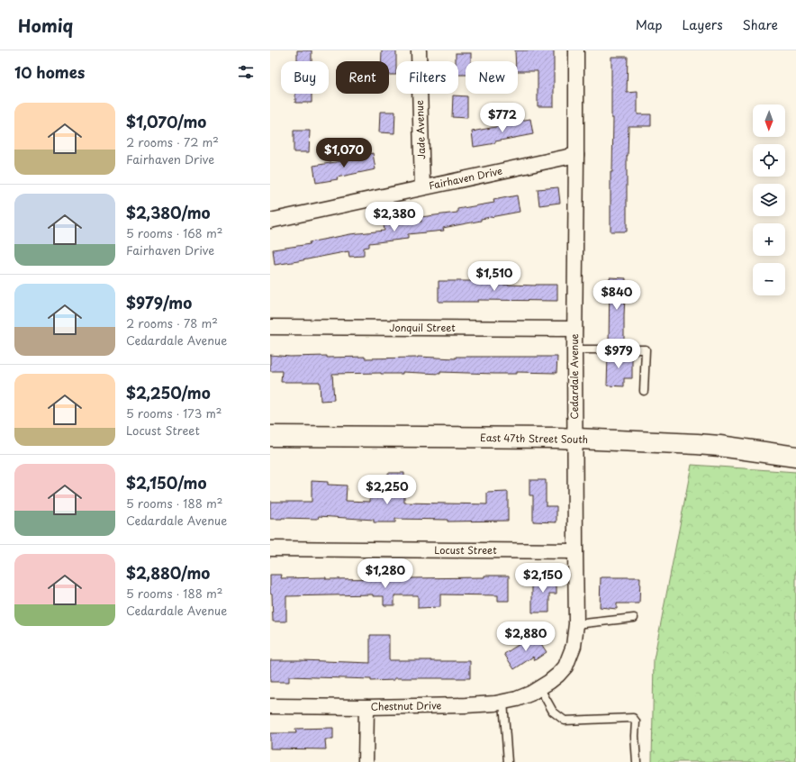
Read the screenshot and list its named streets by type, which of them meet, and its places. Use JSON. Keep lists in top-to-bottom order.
{
  "streets": {
    "main road": ["East 47th Street South"],
    "street": [
      "Jade Avenue",
      "Fairhaven Drive",
      "Jonquil Street",
      "Cedardale Avenue",
      "Locust Street",
      "Chestnut Drive"
    ]
  },
  "crossings": [
    ["Jade Avenue", "Fairhaven Drive"],
    ["Fairhaven Drive", "Cedardale Avenue"],
    ["Jonquil Street", "Cedardale Avenue"],
    ["Cedardale Avenue", "East 47th Street South"],
    ["Cedardale Avenue", "Locust Street"],
    ["Cedardale Avenue", "Chestnut Drive"]
  ],
  "north": "bottom",
  "page": {
    "header": "Homiq",
    "nav": ["Map", "Layers", "Share"],
    "heading": "10 homes",
    "chip": [
      "Buy",
      "Rent",
      "Filters",
      "New"
    ],
    "list": [
      {
        "name": "$1,070/mo",
        "note": "2 rooms · 72 m² · Fairhaven Drive"
      },
      {
        "name": "$2,380/mo",
        "note": "5 rooms · 168 m² · Fairhaven Drive"
      },
      {
        "name": "$979/mo",
        "note": "2 rooms · 78 m² · Cedardale Avenue"
      },
      {
        "name": "$2,250/mo",
        "note": "5 rooms · 173 m² · Locust Street"
      },
      {
        "name": "$2,150/mo",
        "note": "5 rooms · 188 m² · Cedardale Avenue"
      },
      {
        "name": "$2,880/mo",
        "note": "5 rooms · 188 m² · Cedardale Avenue"
      }
    ],
    "price": [
      "$772",
      "$1,070",
      "$2,380",
      "$1,510",
      "$840",
      "$979",
      "$2,250",
      "$1,280",
      "$2,150",
      "$2,880"
    ],
    "map_buttons": ["+", "−"]
  }
}
